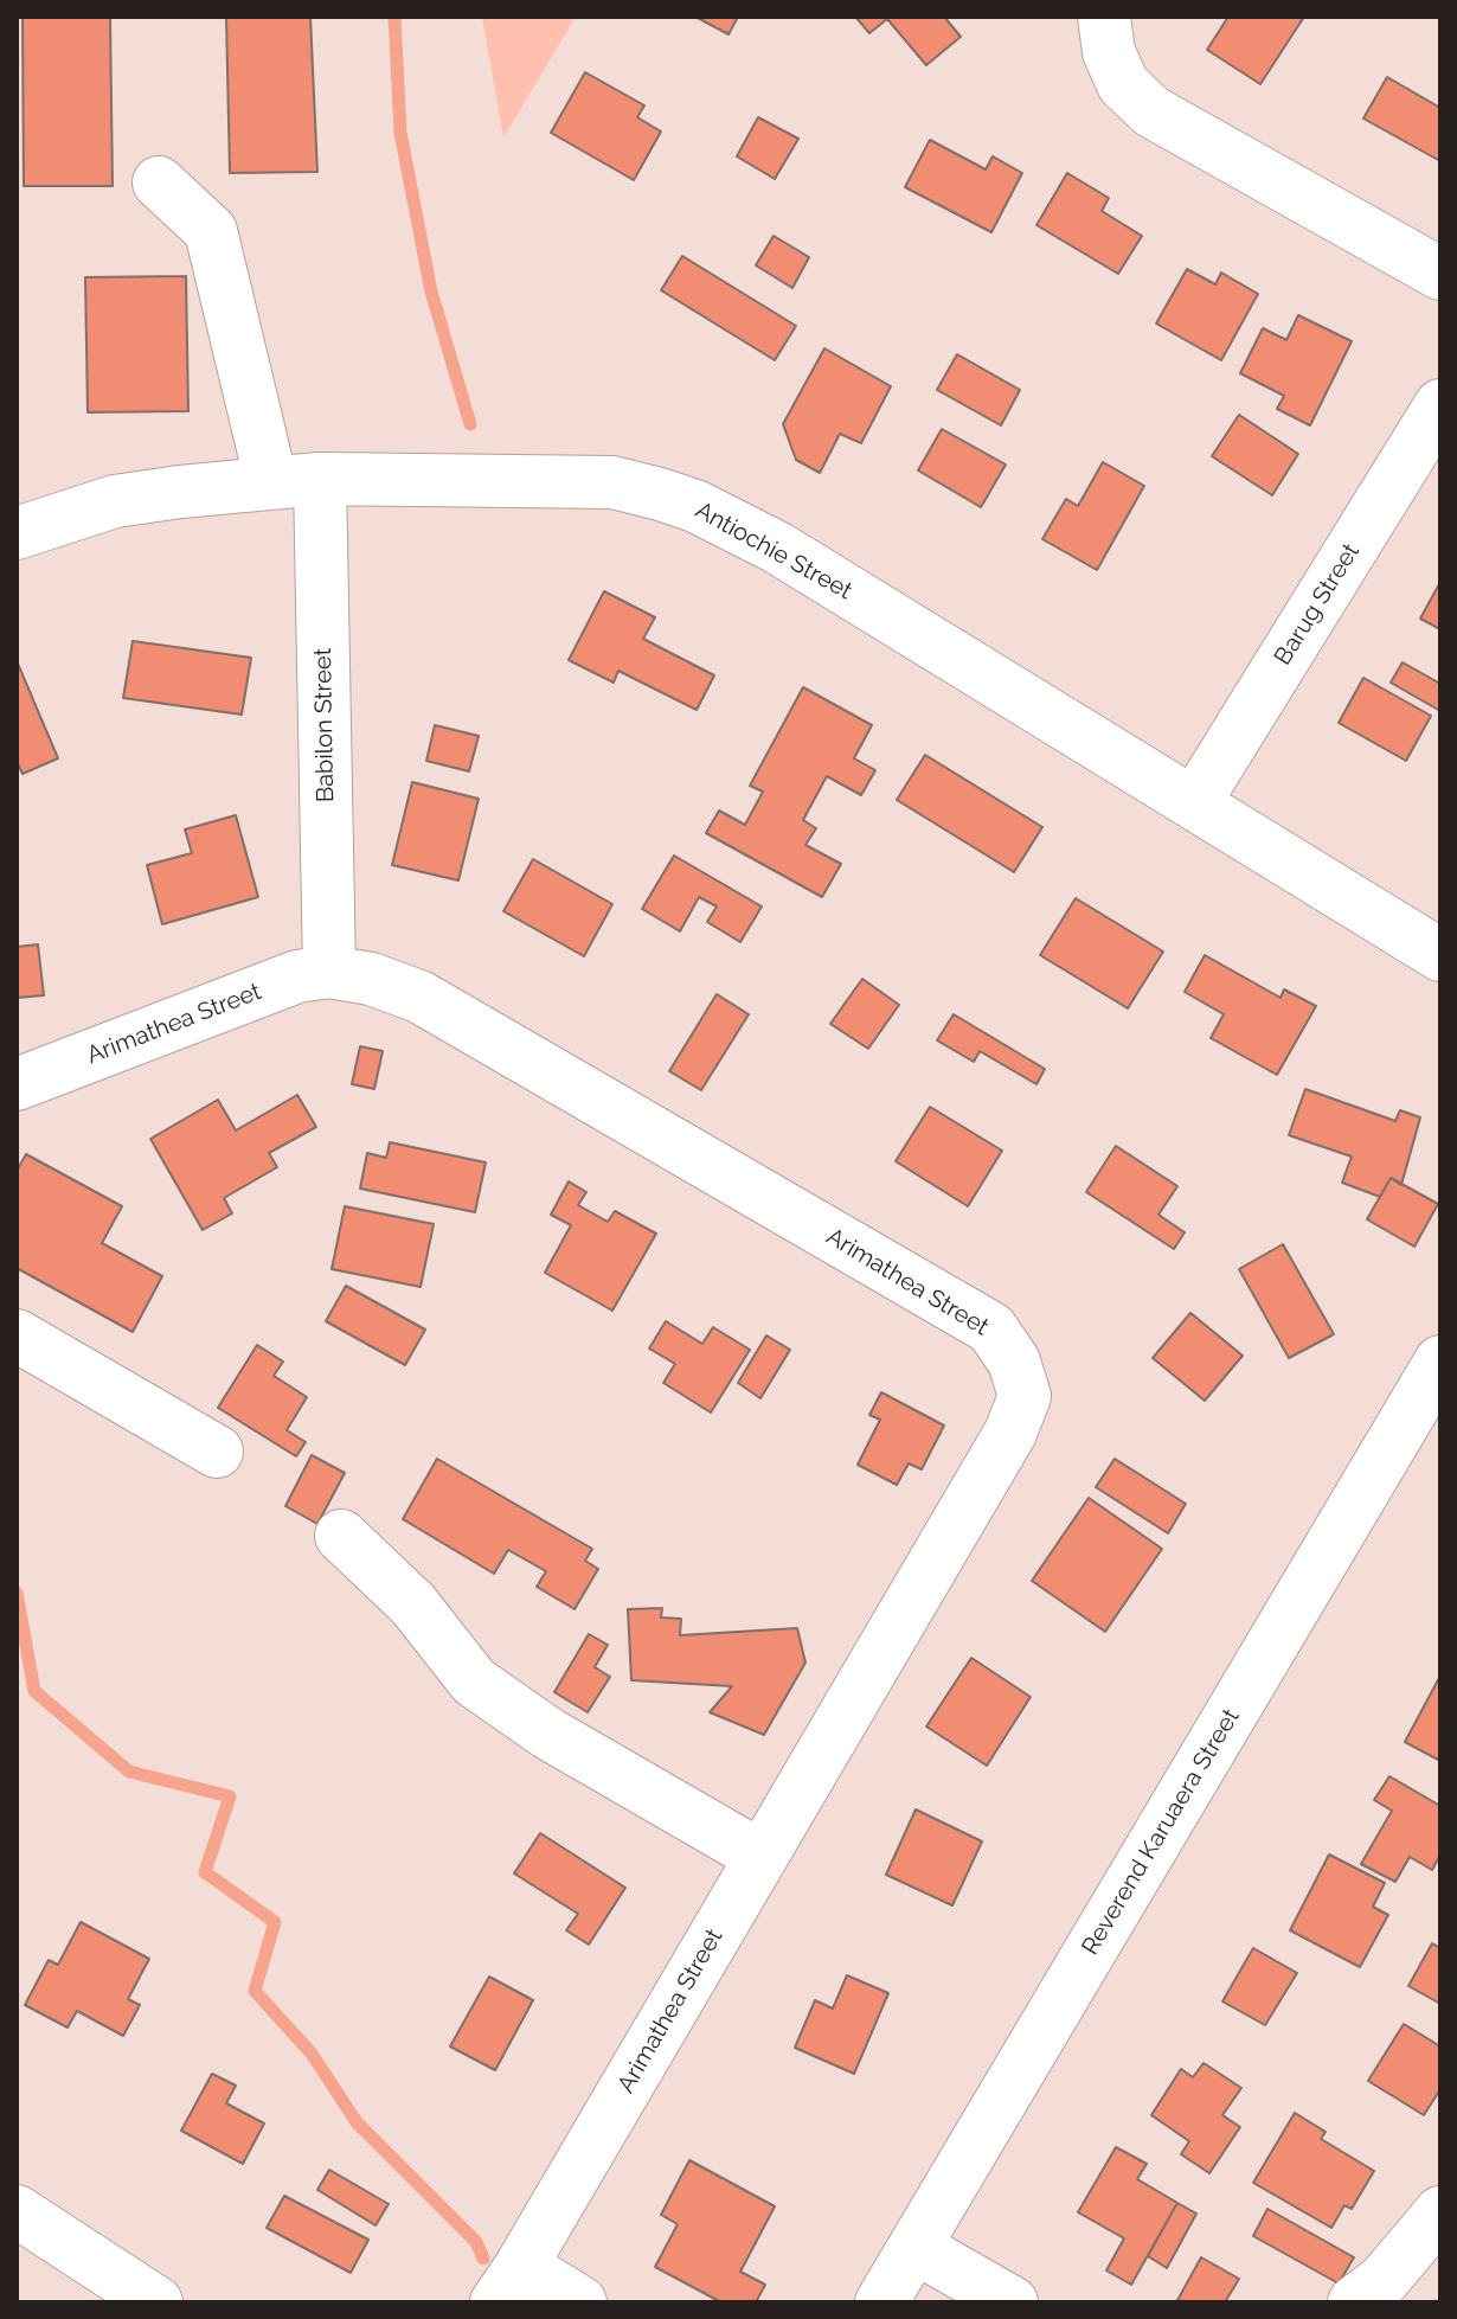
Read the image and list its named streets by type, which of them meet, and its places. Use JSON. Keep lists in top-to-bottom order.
{
  "streets": {
    "street": [
      "Antiochie Street",
      "Barug Street",
      "Babilon Street",
      "Arimathea Street",
      "Reverend Karuaera Street"
    ]
  },
  "crossings": [
    ["Antiochie Street", "Barug Street"],
    ["Antiochie Street", "Babilon Street"],
    ["Babilon Street", "Arimathea Street"]
  ]
}
